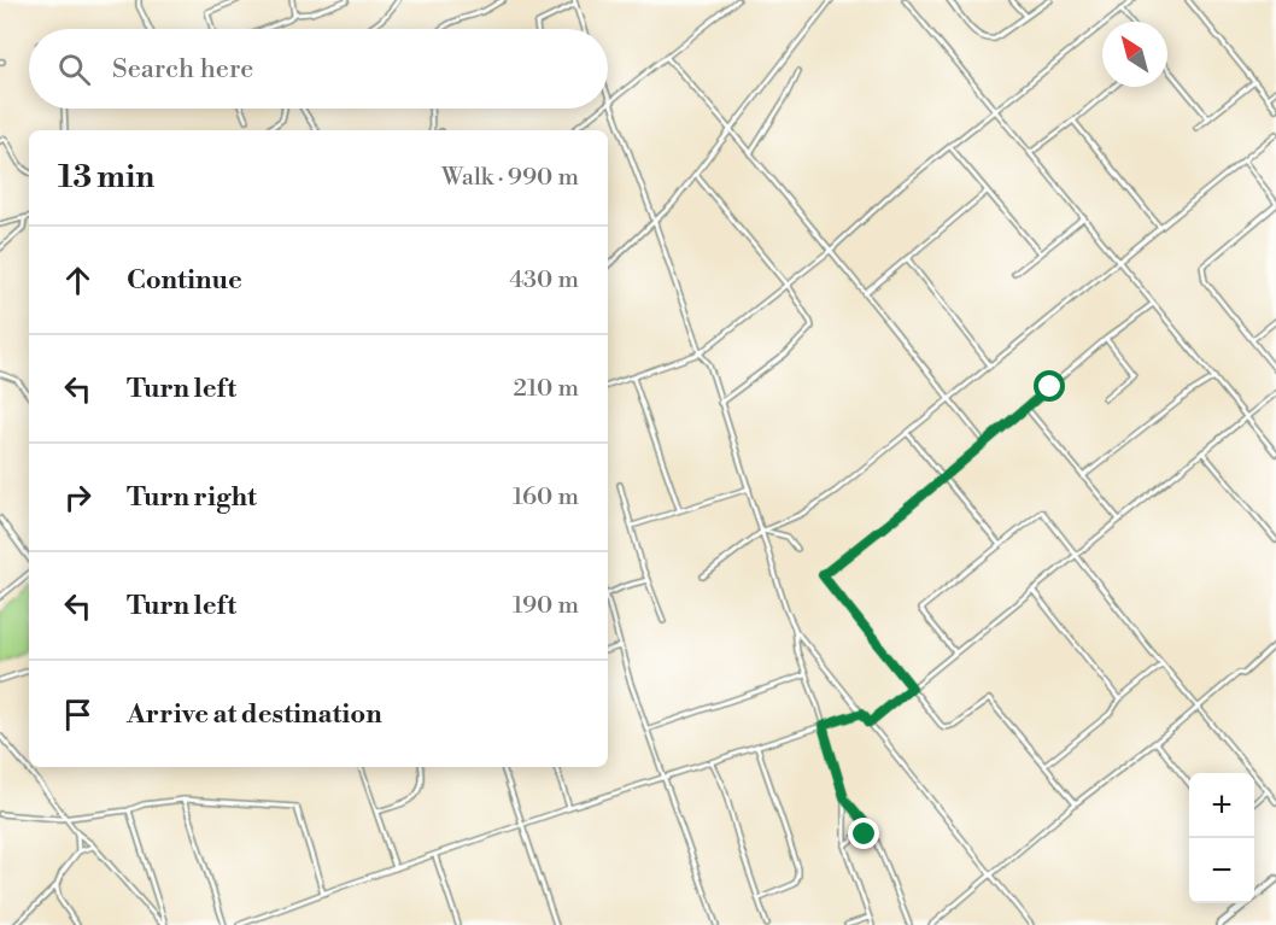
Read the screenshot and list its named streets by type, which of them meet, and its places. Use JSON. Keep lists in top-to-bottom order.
{
  "north": "top left",
  "page": {
    "search": "Search here",
    "heading": ["13 min", "Walk · 990 m"],
    "list": [
      ["Continue", "430 m"],
      ["Turn left", "210 m"],
      ["Turn right", "160 m"],
      ["Turn left", "190 m"],
      "Arrive at destination"
    ],
    "map_buttons": ["+", "−"]
  }
}
